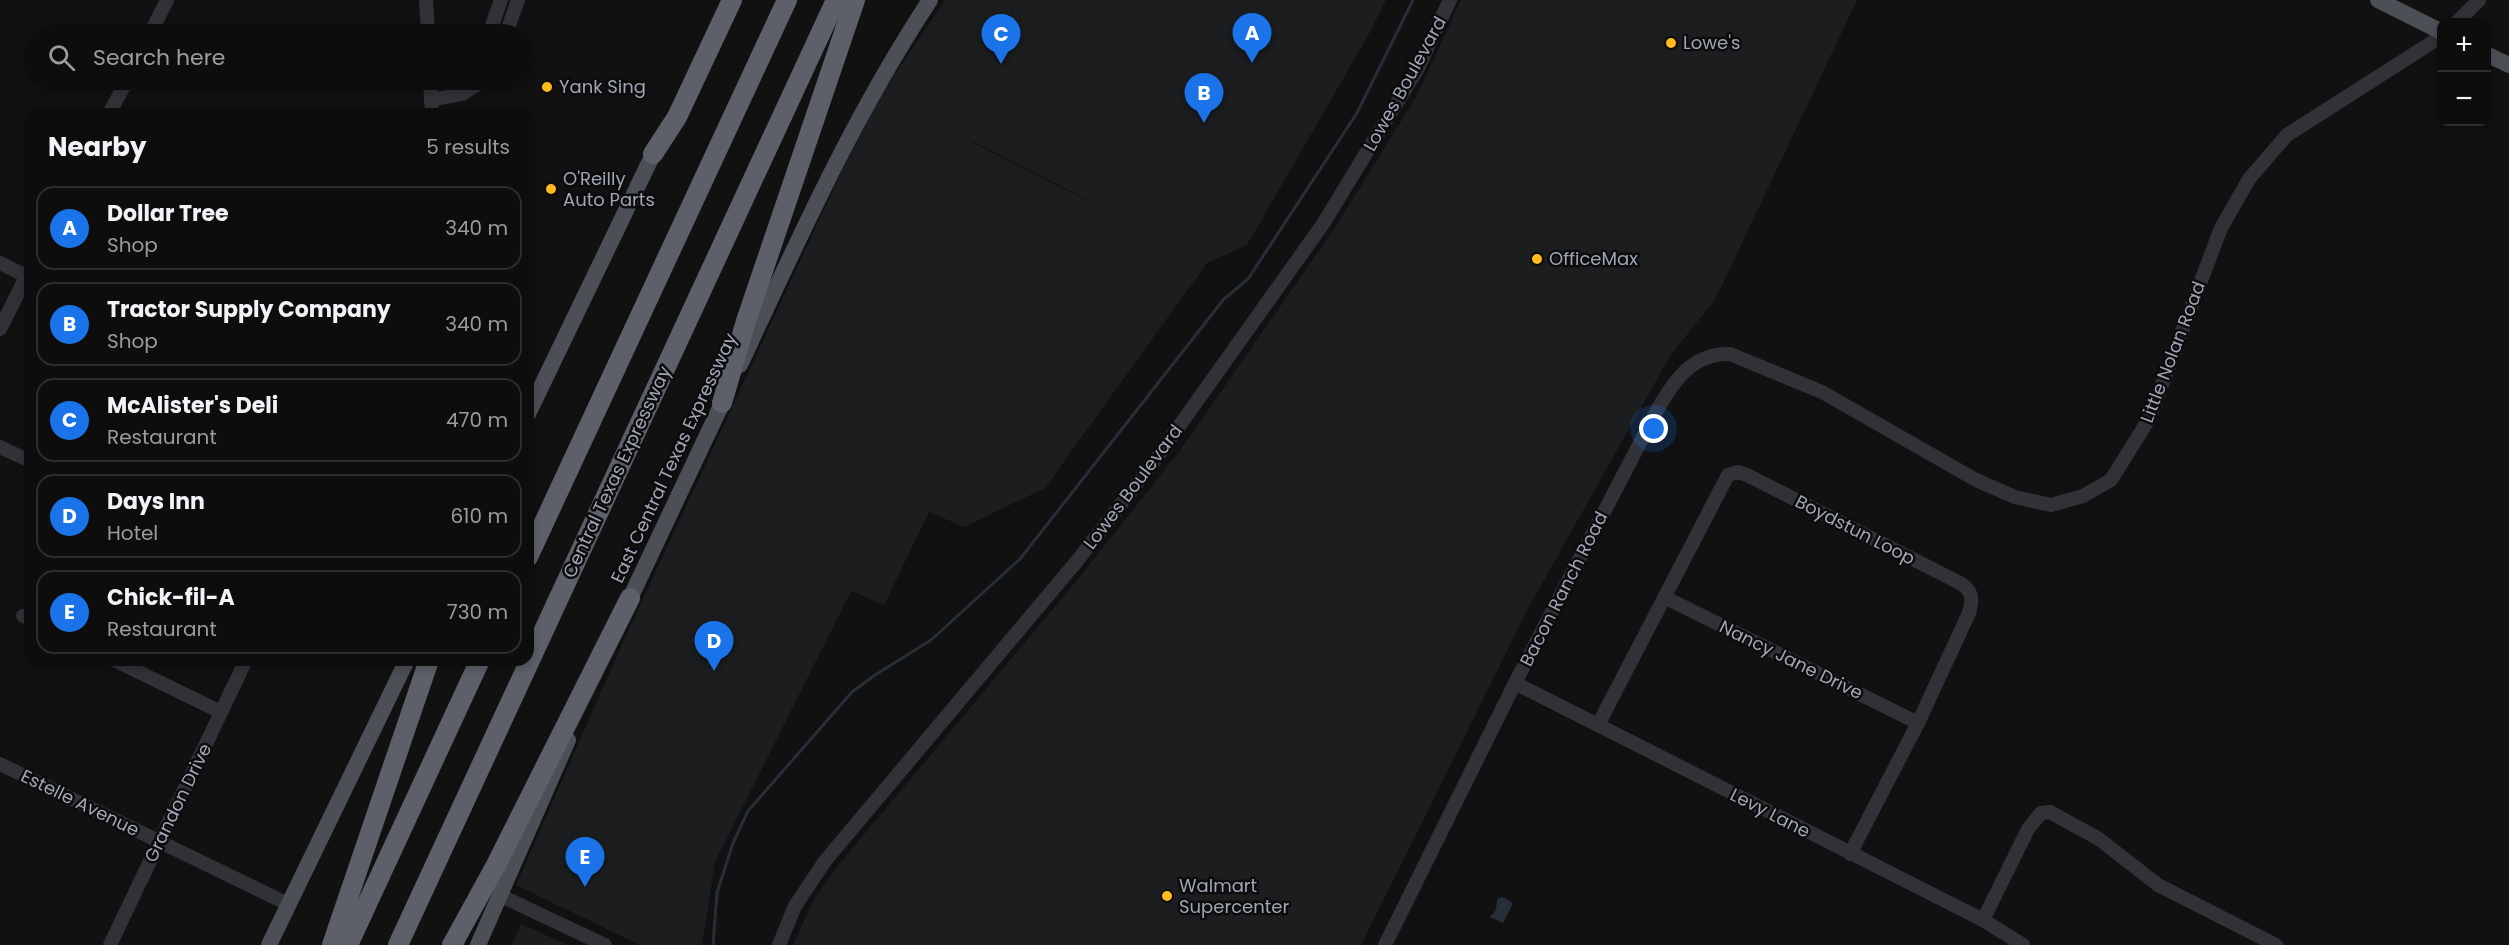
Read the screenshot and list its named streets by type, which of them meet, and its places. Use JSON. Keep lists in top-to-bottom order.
{
  "streets": {
    "highway": ["Central Texas Expressway"],
    "main road": ["East Central Texas Expressway"],
    "street": [
      "Lowes Boulevard",
      "Little Nolan Road",
      "Boydstun Loop",
      "Bacon Ranch Road",
      "Nancy Jane Drive",
      "Estelle Avenue",
      "Grandon Drive",
      "Levy Lane"
    ]
  },
  "crossings": [
    ["Little Nolan Road", "Bacon Ranch Road"],
    ["Boydstun Loop", "Nancy Jane Drive"],
    ["Boydstun Loop", "Levy Lane"],
    ["Bacon Ranch Road", "Levy Lane"],
    ["Estelle Avenue", "Grandon Drive"]
  ],
  "places": [
    "Lowe's",
    "Yank Sing",
    "O'Reilly Auto Parts",
    "OfficeMax",
    "Walmart Supercenter"
  ],
  "page": {
    "pins": [
      "A",
      "C",
      "B",
      "D",
      "E"
    ],
    "map_buttons": ["+", "−"],
    "search": "Search here",
    "heading": ["Nearby", "5 results"],
    "list": [
      {
        "mark": "A",
        "name": "Dollar Tree",
        "note": "Shop",
        "value": "340 m"
      },
      {
        "mark": "B",
        "name": "Tractor Supply Company",
        "note": "Shop",
        "value": "340 m"
      },
      {
        "mark": "C",
        "name": "McAlister's Deli",
        "note": "Restaurant",
        "value": "470 m"
      },
      {
        "mark": "D",
        "name": "Days Inn",
        "note": "Hotel",
        "value": "610 m"
      },
      {
        "mark": "E",
        "name": "Chick-fil-A",
        "note": "Restaurant",
        "value": "730 m"
      }
    ]
  }
}
